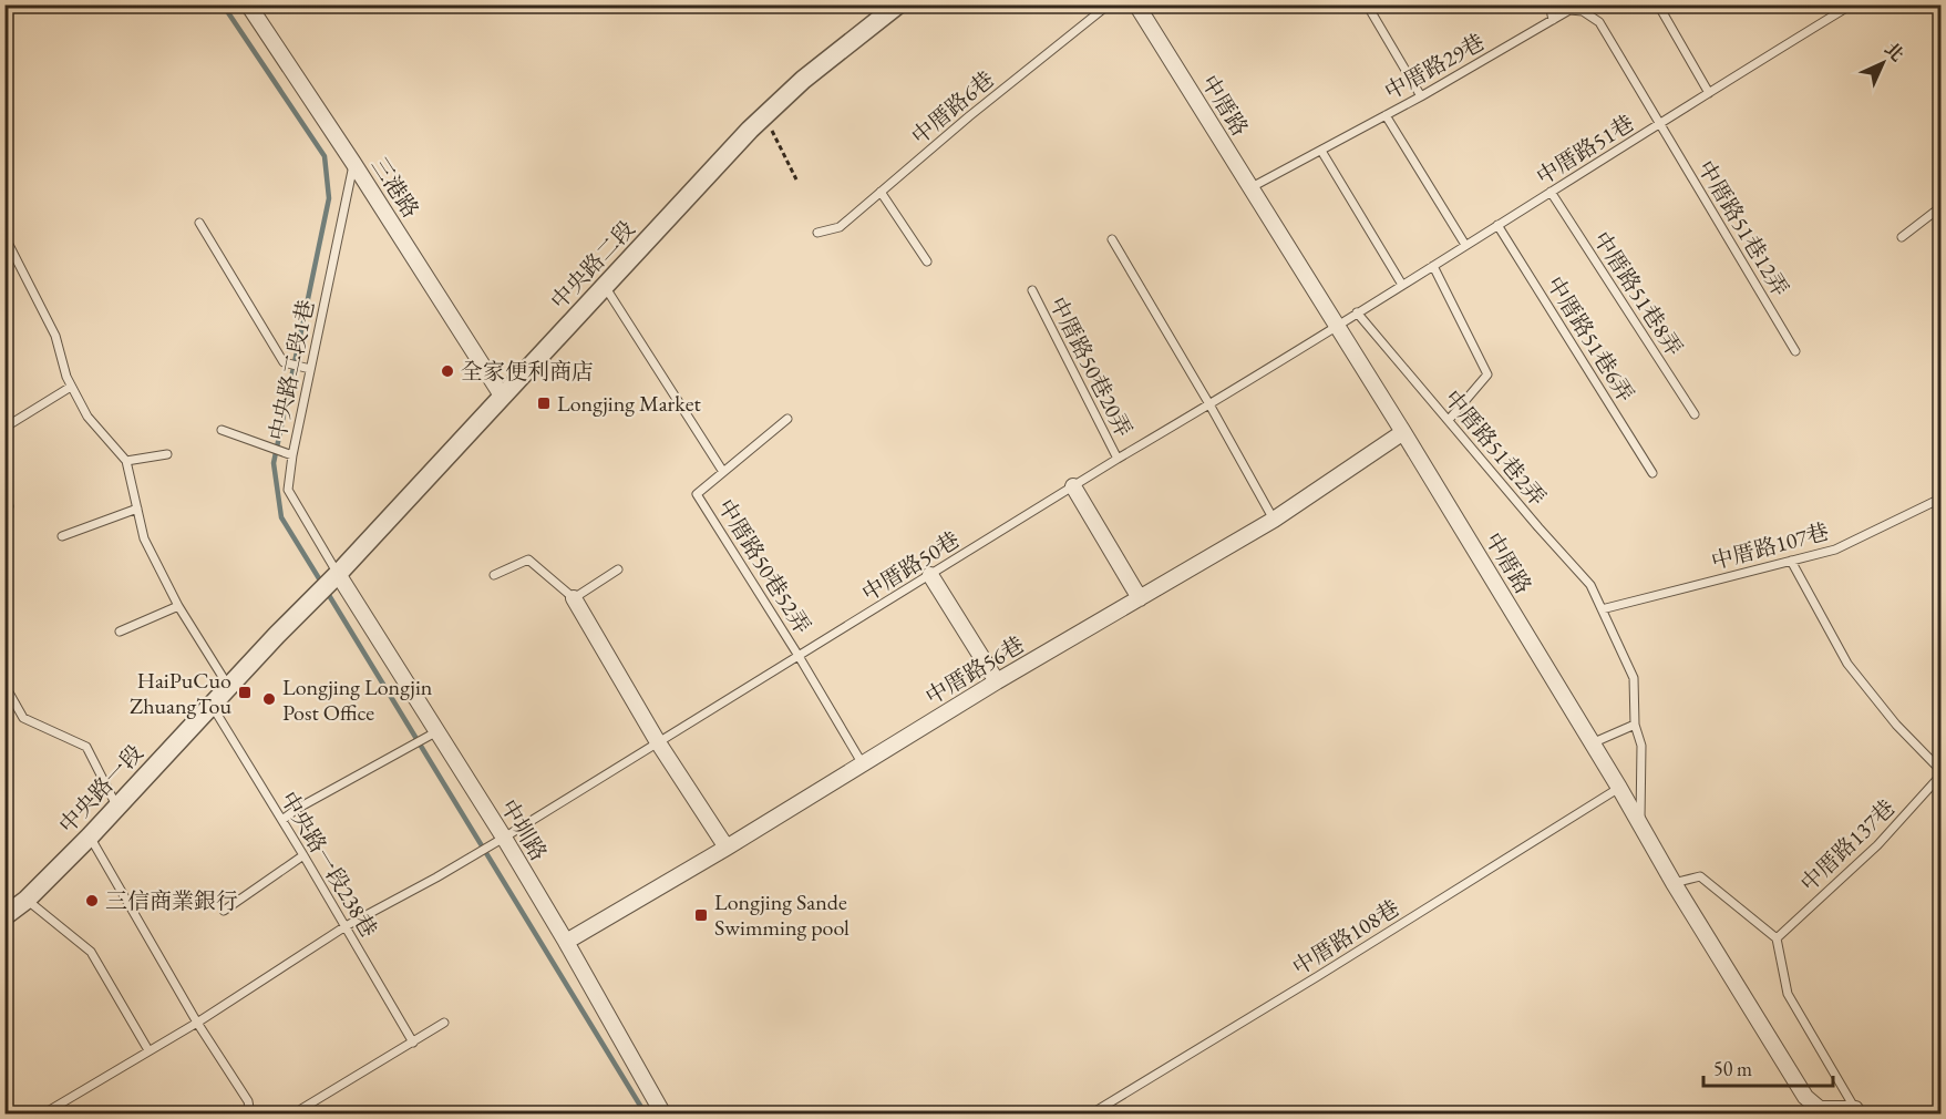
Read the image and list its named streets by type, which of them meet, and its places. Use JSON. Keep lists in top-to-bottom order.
{
  "streets": {
    "street": [
      "中厝路",
      "三港路",
      "中央路二段",
      "中厝路56巷",
      "中央路一段",
      "中圳路"
    ],
    "lane": [
      "中厝路29巷",
      "中厝路6巷",
      "中厝路51巷",
      "中厝路51巷12弄",
      "中厝路51巷8弄",
      "中厝路51巷6弄",
      "中厝路50巷20弄",
      "中央路二段1巷",
      "中厝路51巷2弄",
      "中厝路107巷",
      "中厝路50巷52弄",
      "中厝路50巷",
      "中厝路137巷",
      "中央路一段238巷",
      "中厝路108巷"
    ]
  },
  "crossings": [
    ["中厝路29巷", "中厝路"],
    ["中厝路29巷", "中厝路51巷"],
    ["中厝路29巷", "中厝路51巷12弄"],
    ["中厝路", "中厝路51巷"],
    ["中厝路", "中厝路51巷2弄"],
    ["中厝路", "中厝路50巷"],
    ["中厝路", "中厝路56巷"],
    ["中厝路", "中厝路108巷"],
    ["中厝路51巷", "中厝路51巷12弄"],
    ["中厝路51巷", "中厝路51巷8弄"],
    ["中厝路51巷", "中厝路51巷6弄"],
    ["中厝路51巷", "中厝路51巷2弄"],
    ["中厝路51巷", "中厝路50巷"],
    ["三港路", "中央路二段"],
    ["三港路", "中央路二段1巷"],
    ["中央路二段", "中央路二段1巷"],
    ["中央路二段", "中央路一段"],
    ["中央路二段", "中圳路"],
    ["中厝路50巷20弄", "中厝路50巷"],
    ["中央路二段1巷", "中央路一段"],
    ["中央路二段1巷", "中圳路"],
    ["中厝路51巷2弄", "中厝路107巷"],
    ["中厝路50巷52弄", "中厝路50巷"],
    ["中厝路50巷", "中圳路"],
    ["中厝路50巷", "中央路一段238巷"],
    ["中厝路56巷", "中圳路"],
    ["中央路一段", "中圳路"],
    ["中央路一段", "中央路一段238巷"]
  ],
  "places": {
    "other": ["全家便利商店", "Longjing Longjin Post Office", "三信商業銀行"],
    "transit": ["Longjing Market", "HaiPuCuo ZhuangTou", "Longjing Sande Swimming pool"]
  },
  "scale_bar": "50 m",
  "north": "top right"
}
